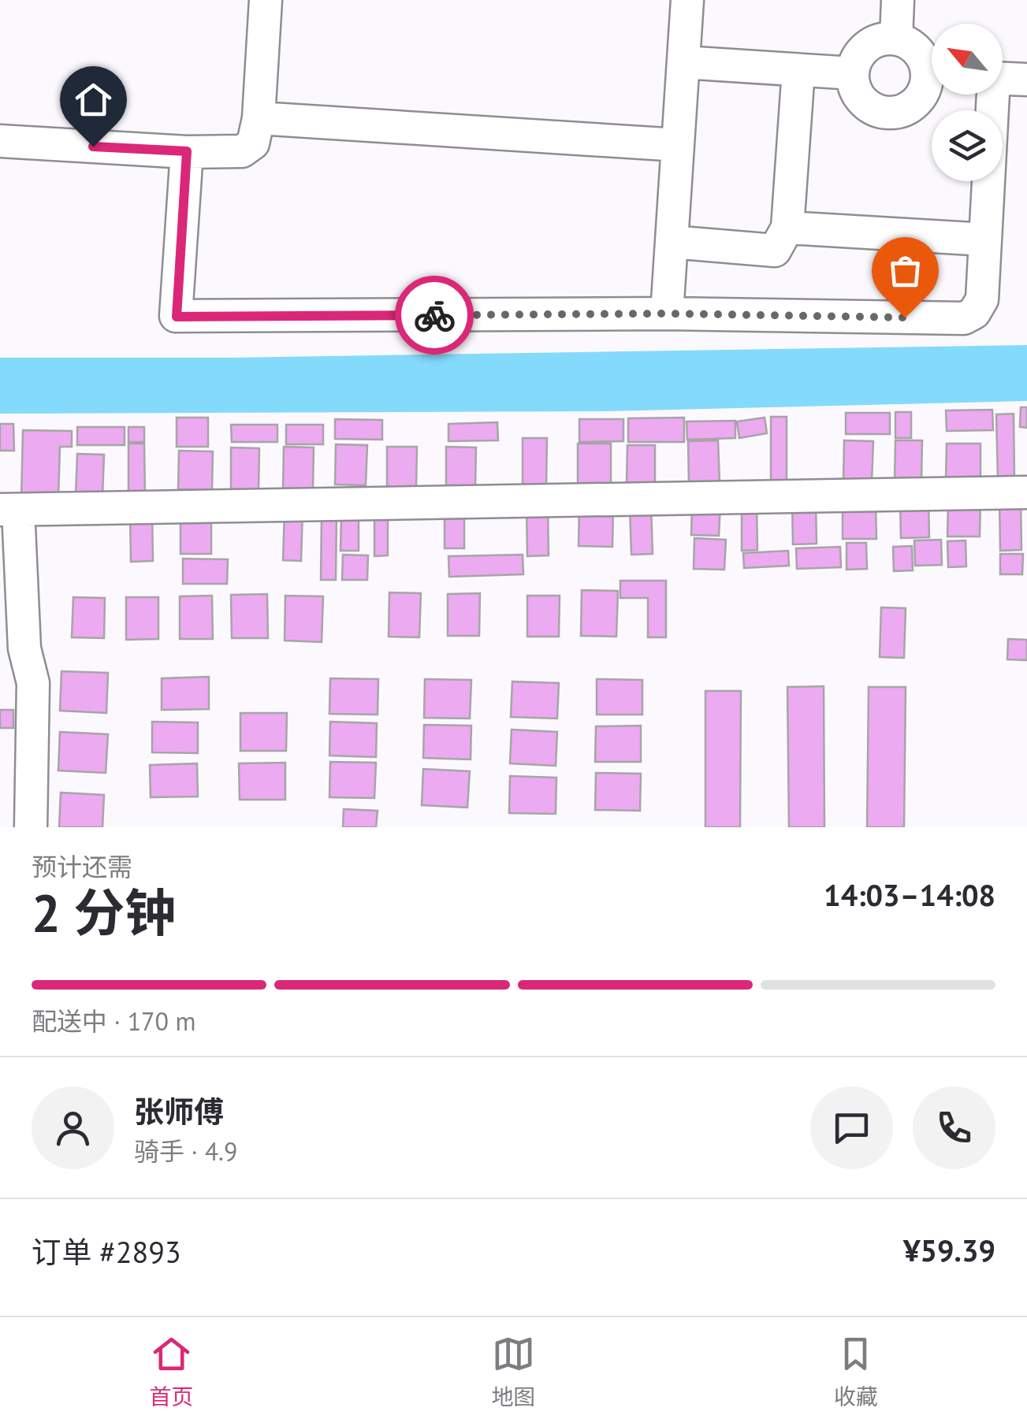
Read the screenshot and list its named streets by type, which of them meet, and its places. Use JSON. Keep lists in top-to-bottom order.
{
  "north": "top left",
  "page": {
    "heading": ["2 分钟", "预计还需", "14:03–14:08"],
    "panel": [
      "张师傅",
      "骑手 · 4.9",
      "订单 #2893",
      "¥59.39"
    ],
    "bar": "配送中 · 170 m",
    "tabs": ["首页", "地图", "收藏"]
  }
}
